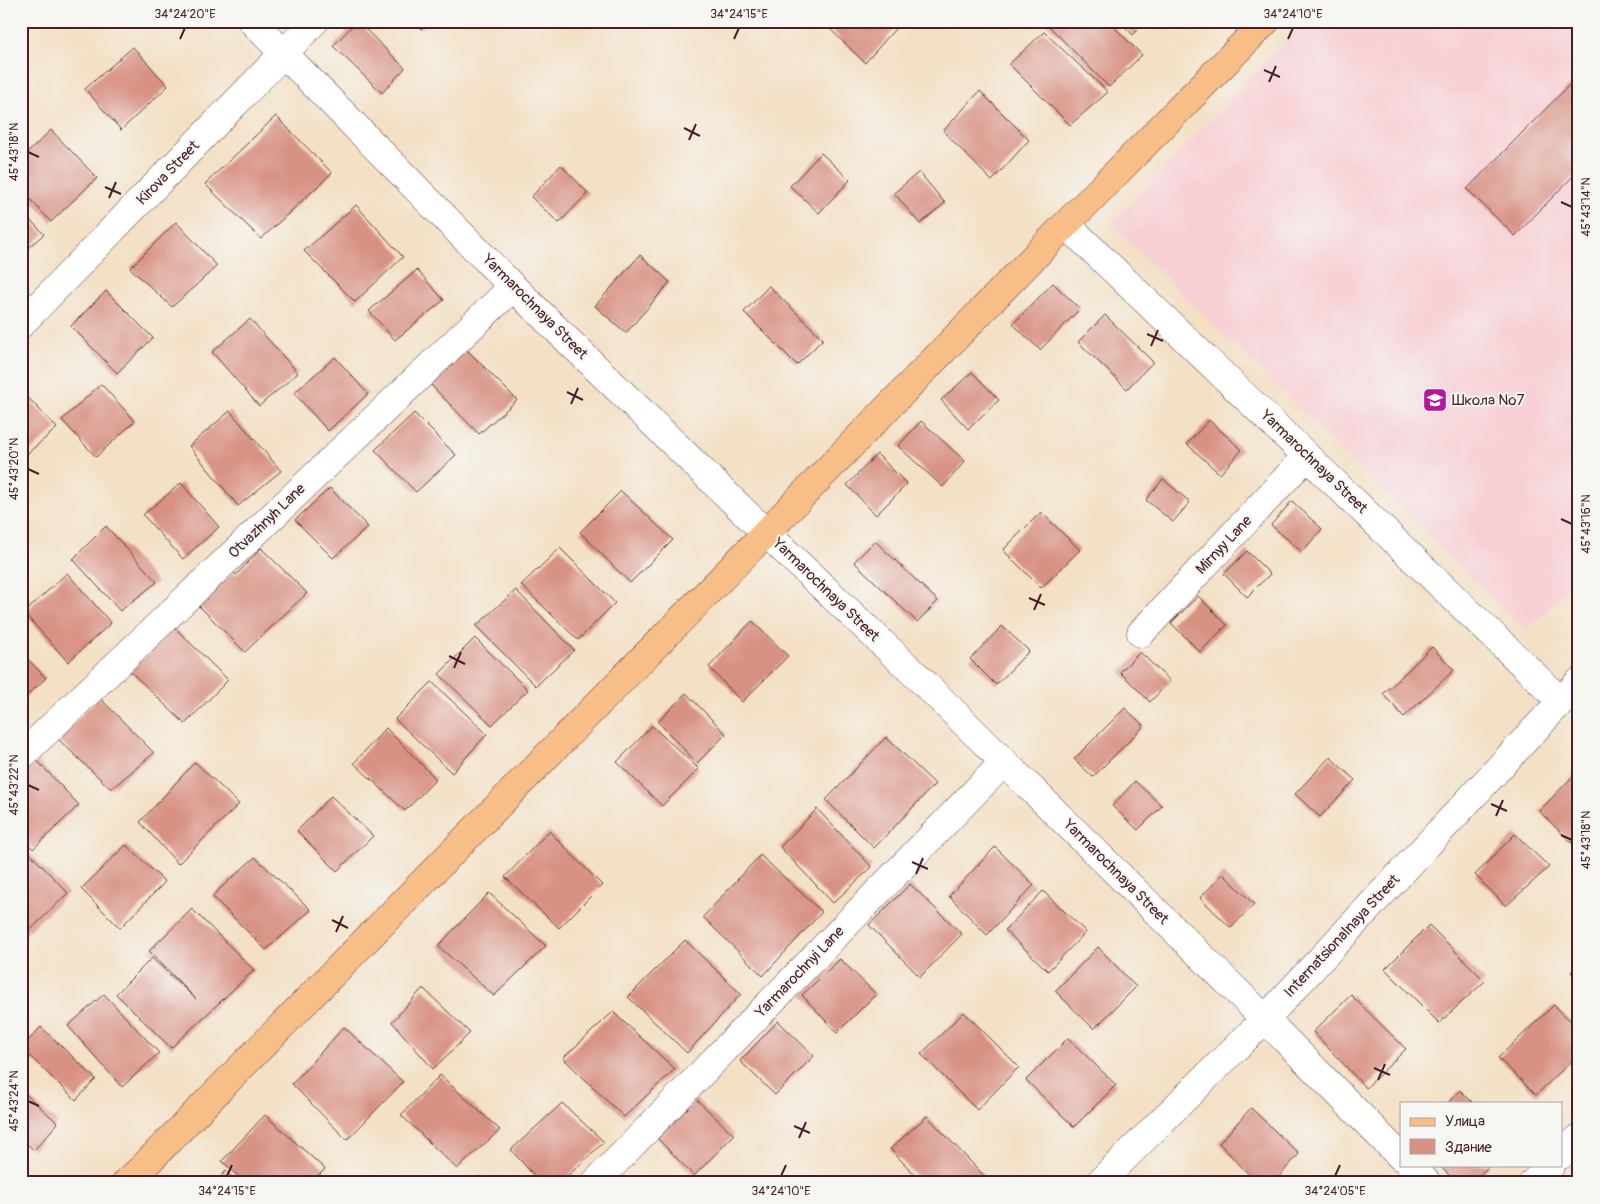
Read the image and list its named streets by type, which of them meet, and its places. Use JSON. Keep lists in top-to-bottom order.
{
  "streets": {
    "street": [
      "Kirova Street",
      "Yarmarochnaya Street",
      "Otvazhnyh Lane",
      "Mirnyy Lane",
      "Internatsionalnaya Street",
      "Yarmarochnyi Lane"
    ]
  },
  "crossings": [
    ["Kirova Street", "Yarmarochnaya Street"],
    ["Yarmarochnaya Street", "Otvazhnyh Lane"],
    ["Yarmarochnaya Street", "Mirnyy Lane"],
    ["Yarmarochnaya Street", "Internatsionalnaya Street"],
    ["Yarmarochnaya Street", "Yarmarochnyi Lane"]
  ],
  "places": {
    "school or university": ["Школа №7"]
  },
  "legend": ["Улица", "Здание"],
  "coordinates": [
    "34°24'20\"E",
    "34°24'15\"E",
    "34°24'10\"E",
    "45°43'18\"N",
    "45°43'14\"N",
    "45°43'20\"N",
    "45°43'16\"N",
    "45°43'22\"N",
    "45°43'24\"N",
    "34°24'05\"E"
  ]
}
